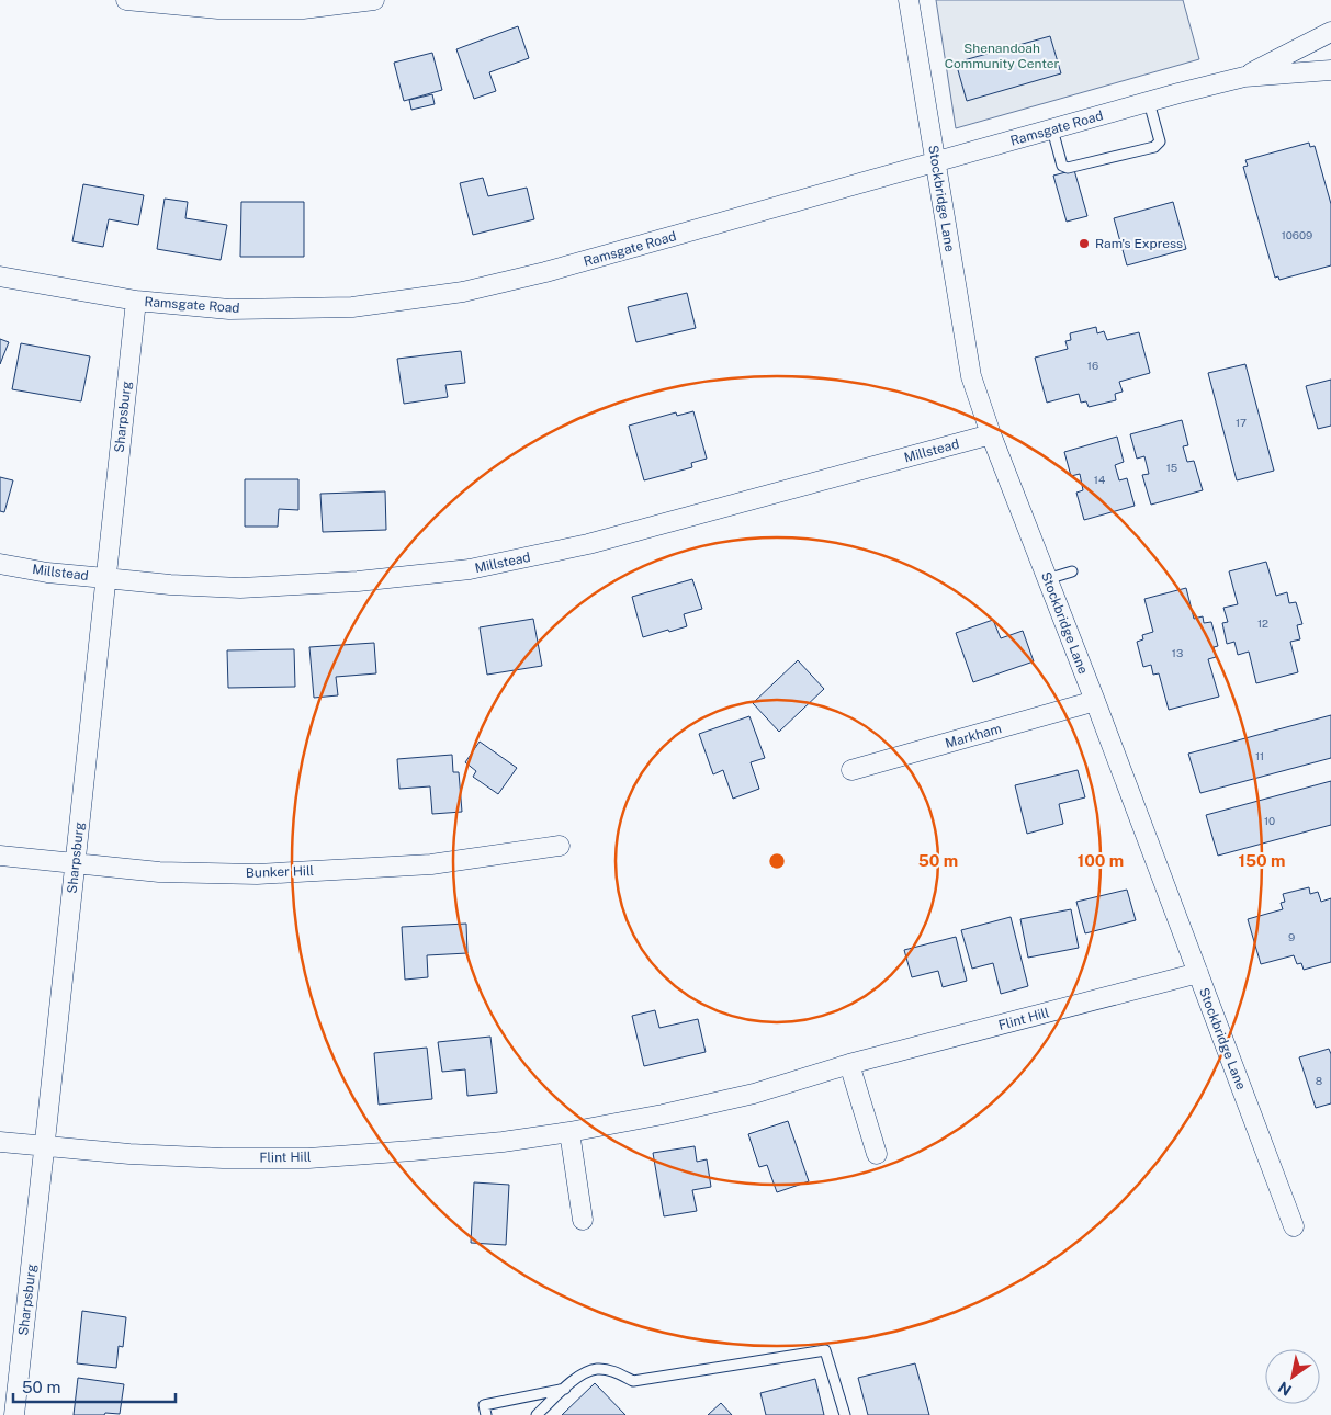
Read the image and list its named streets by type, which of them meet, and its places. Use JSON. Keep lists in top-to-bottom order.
{
  "streets": {
    "street": [
      "Ramsgate Road",
      "Stockbridge Lane",
      "Sharpsburg",
      "Millstead",
      "Markham",
      "Bunker Hill",
      "Flint Hill"
    ]
  },
  "crossings": [
    ["Ramsgate Road", "Stockbridge Lane"],
    ["Ramsgate Road", "Sharpsburg"],
    ["Stockbridge Lane", "Millstead"],
    ["Stockbridge Lane", "Markham"],
    ["Stockbridge Lane", "Flint Hill"],
    ["Sharpsburg", "Millstead"],
    ["Sharpsburg", "Bunker Hill"],
    ["Sharpsburg", "Flint Hill"]
  ],
  "parks": ["Shenandoah Community Center"],
  "places": ["Ram's Express"],
  "house_numbers": [
    "10609",
    "16",
    "17",
    "15",
    "14",
    "12",
    "13",
    "11",
    "10",
    "9",
    "8"
  ],
  "scale_bar": "50 m",
  "north": "bottom left",
  "rings": ["50 m", "100 m", "150 m"]
}
